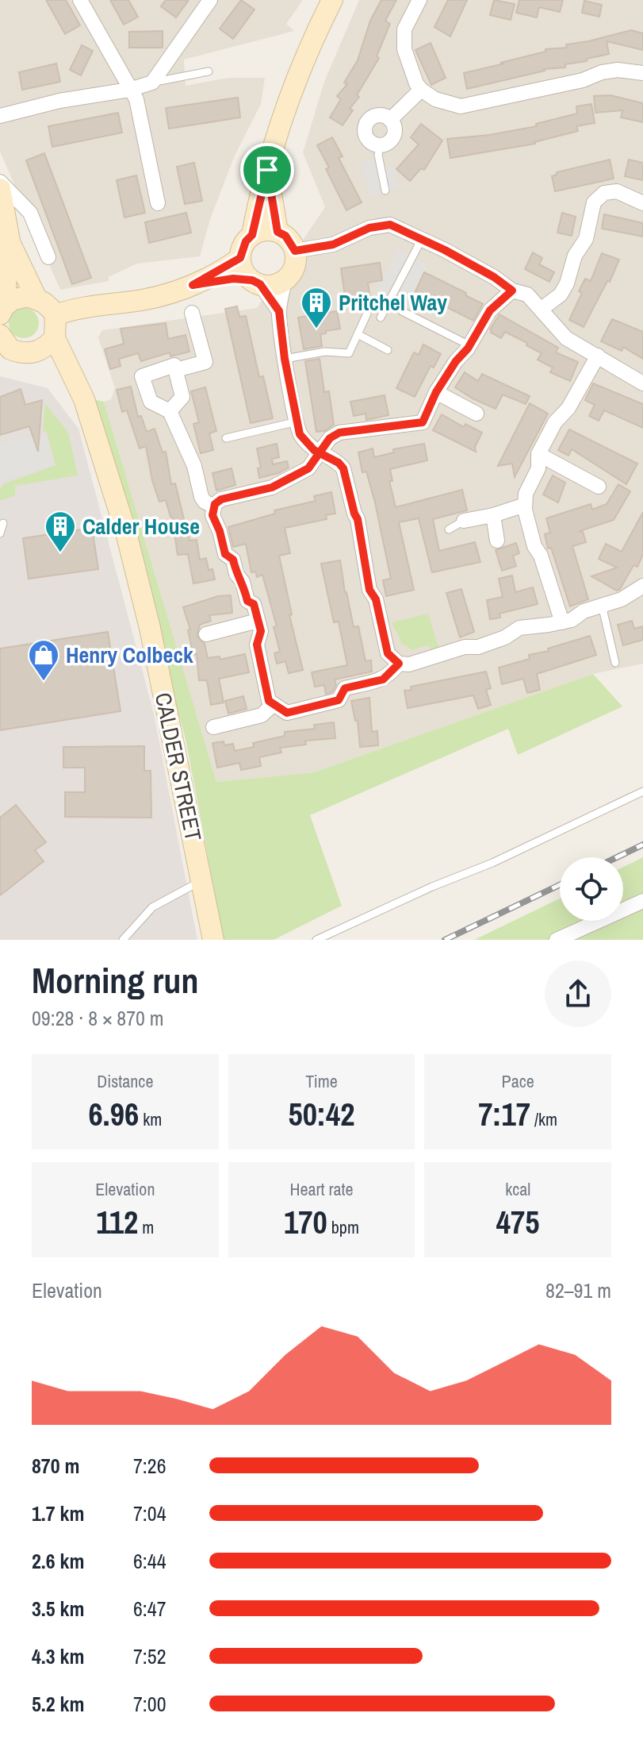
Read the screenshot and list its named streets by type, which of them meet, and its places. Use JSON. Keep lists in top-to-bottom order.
{
  "streets": {
    "main road": ["CALDER STREET"]
  },
  "places": {
    "building": ["Pritchel Way", "Calder House"],
    "shop": ["Henry Colbeck"]
  },
  "page": {
    "heading": ["Morning run", "09:28 · 8 × 870 m"],
    "stats": [
      ["Distance", "6.96 km"],
      ["Time", "50:42"],
      ["Pace", "7:17 /km"],
      ["Elevation", "112 m"],
      ["Heart rate", "170 bpm"],
      ["kcal", "475"]
    ],
    "chart": ["Elevation", "82–91 m"],
    "list": [
      {
        "name": "870 m",
        "note": "7:26"
      },
      {
        "name": "1.7 km",
        "note": "7:04"
      },
      {
        "name": "2.6 km",
        "note": "6:44"
      },
      {
        "name": "3.5 km",
        "note": "6:47"
      },
      {
        "name": "4.3 km",
        "note": "7:52"
      },
      {
        "name": "5.2 km",
        "note": "7:00"
      }
    ]
  }
}
